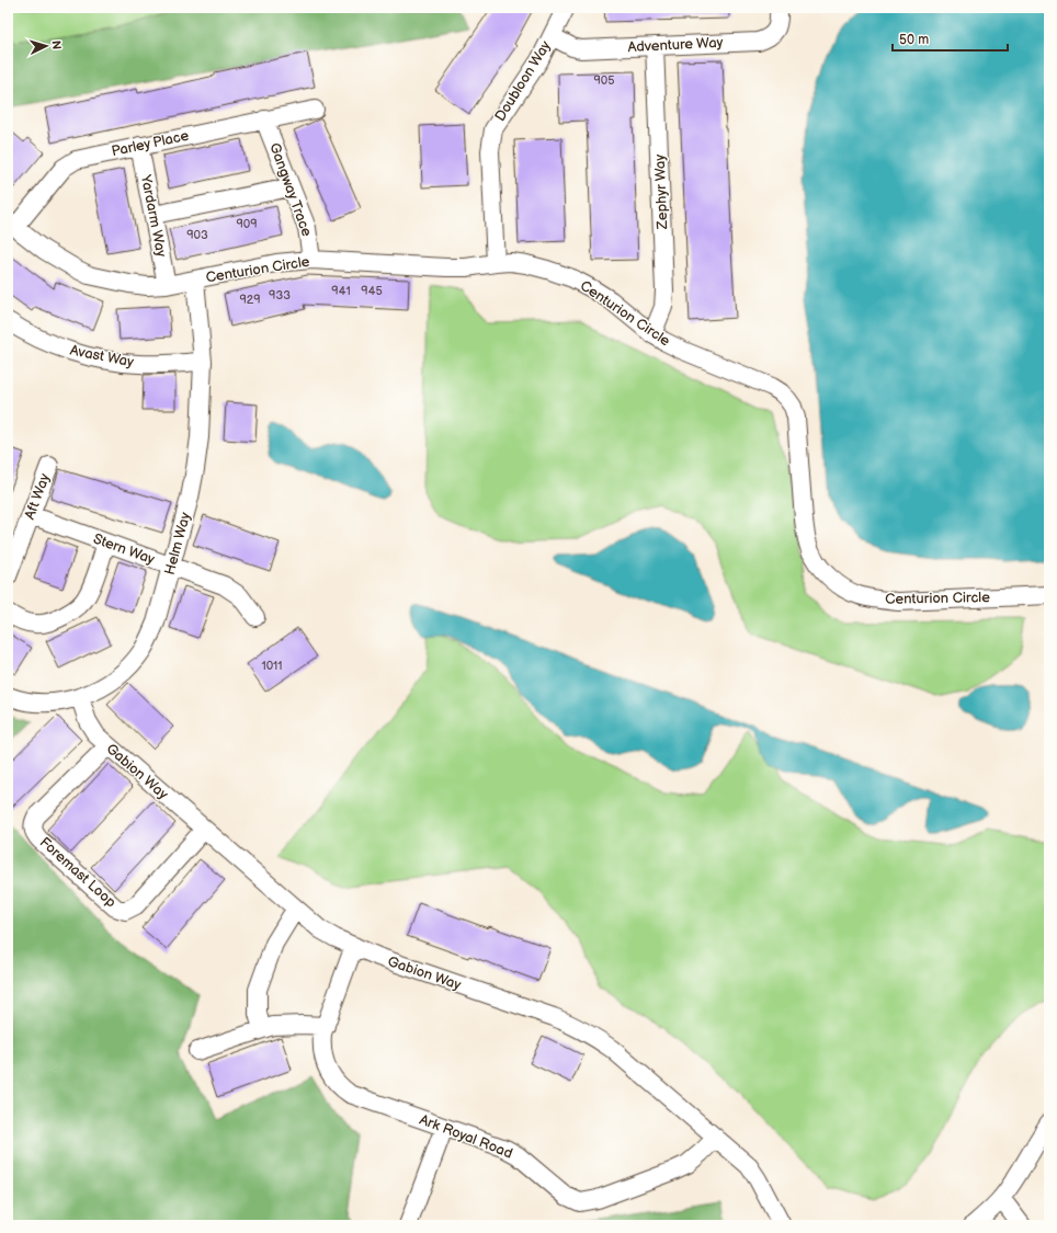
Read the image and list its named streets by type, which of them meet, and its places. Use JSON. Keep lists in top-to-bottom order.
{
  "streets": {
    "street": [
      "Adventure Way",
      "Doubloon Way",
      "Parley Place",
      "Gangway Trace",
      "Zephyr Way",
      "Yardarm Way",
      "Centurion Circle",
      "Avast Way",
      "Aft Way",
      "Helm Way",
      "Stern Way",
      "Gabion Way",
      "Foremast Loop",
      "Ark Royal Road"
    ]
  },
  "crossings": [
    ["Adventure Way", "Doubloon Way"],
    ["Adventure Way", "Zephyr Way"],
    ["Doubloon Way", "Centurion Circle"],
    ["Parley Place", "Gangway Trace"],
    ["Parley Place", "Yardarm Way"],
    ["Parley Place", "Centurion Circle"],
    ["Gangway Trace", "Centurion Circle"],
    ["Zephyr Way", "Centurion Circle"],
    ["Yardarm Way", "Centurion Circle"],
    ["Centurion Circle", "Helm Way"],
    ["Avast Way", "Helm Way"],
    ["Aft Way", "Stern Way"],
    ["Helm Way", "Stern Way"],
    ["Helm Way", "Gabion Way"],
    ["Gabion Way", "Foremast Loop"],
    ["Gabion Way", "Ark Royal Road"]
  ],
  "house_numbers": [
    "905",
    "909",
    "903",
    "941",
    "945",
    "933",
    "929",
    "1011"
  ],
  "scale_bar": "50 m",
  "north": "right"
}
